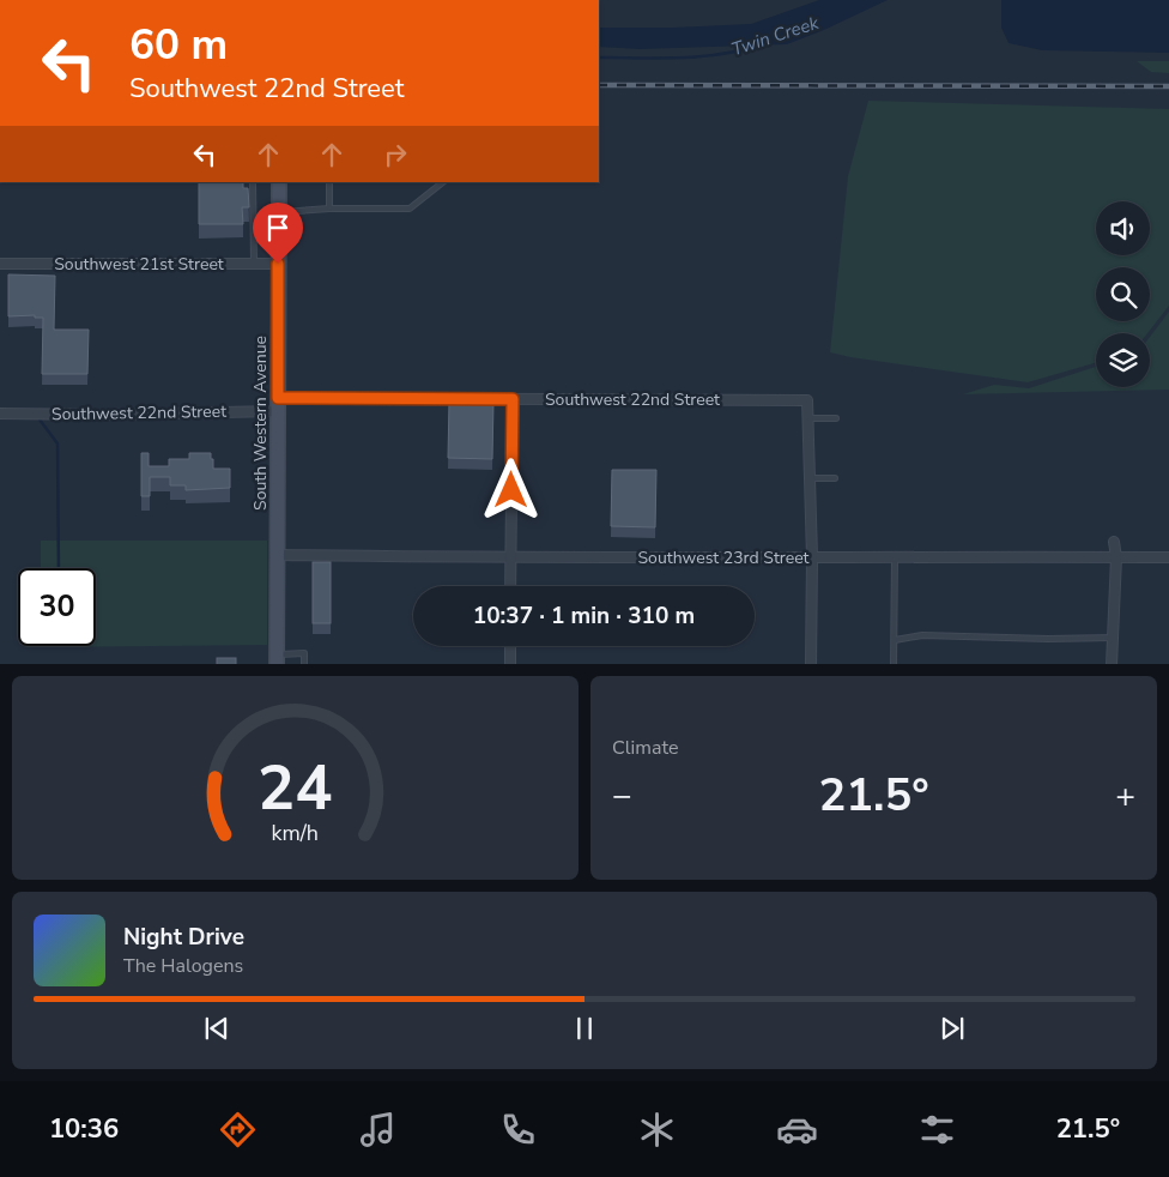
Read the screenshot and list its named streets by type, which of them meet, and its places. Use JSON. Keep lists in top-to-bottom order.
{
  "streets": {
    "main road": ["South Western Avenue"],
    "street": ["Southwest 21st Street", "Southwest 22nd Street", "Southwest 23rd Street"]
  },
  "crossings": [
    ["Southwest 21st Street", "South Western Avenue"],
    ["Southwest 22nd Street", "South Western Avenue"],
    ["South Western Avenue", "Southwest 23rd Street"]
  ],
  "water": ["Twin Creek"],
  "page": {
    "turn": ["60 m", "Southwest 22nd Street"],
    "limit": "30",
    "trip": "10:37 · 1 min · 310 m",
    "tile": "Climate",
    "heat": ["−", "21.5°", "+"],
    "song": ["Night Drive", "The Halogens"],
    "tabs": ["10:36", "21.5°"],
    "gauge": ["24", "km/h"]
  }
}
